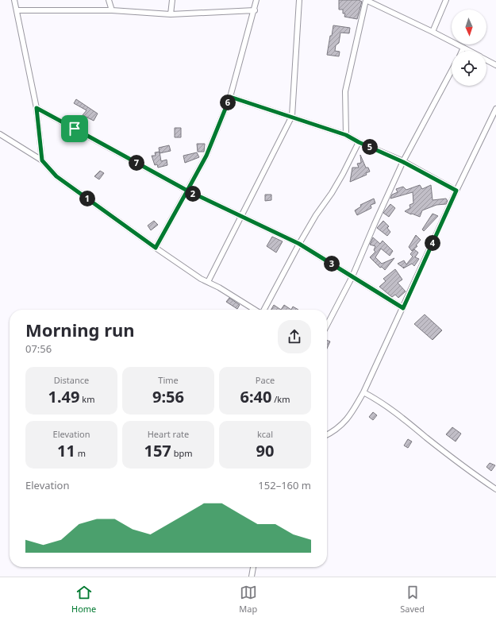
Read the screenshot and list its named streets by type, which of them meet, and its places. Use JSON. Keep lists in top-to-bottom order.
{
  "north": "bottom",
  "page": {
    "pins": [
      "6",
      "5",
      "7",
      "2",
      "1",
      "4",
      "3"
    ],
    "heading": ["Morning run", "07:56"],
    "stats": [
      ["Distance", "1.49 km"],
      ["Time", "9:56"],
      ["Pace", "6:40 /km"],
      ["Elevation", "11 m"],
      ["Heart rate", "157 bpm"],
      ["kcal", "90"]
    ],
    "chart": ["Elevation", "152–160 m"],
    "tabs": ["Home", "Map", "Saved"]
  }
}
